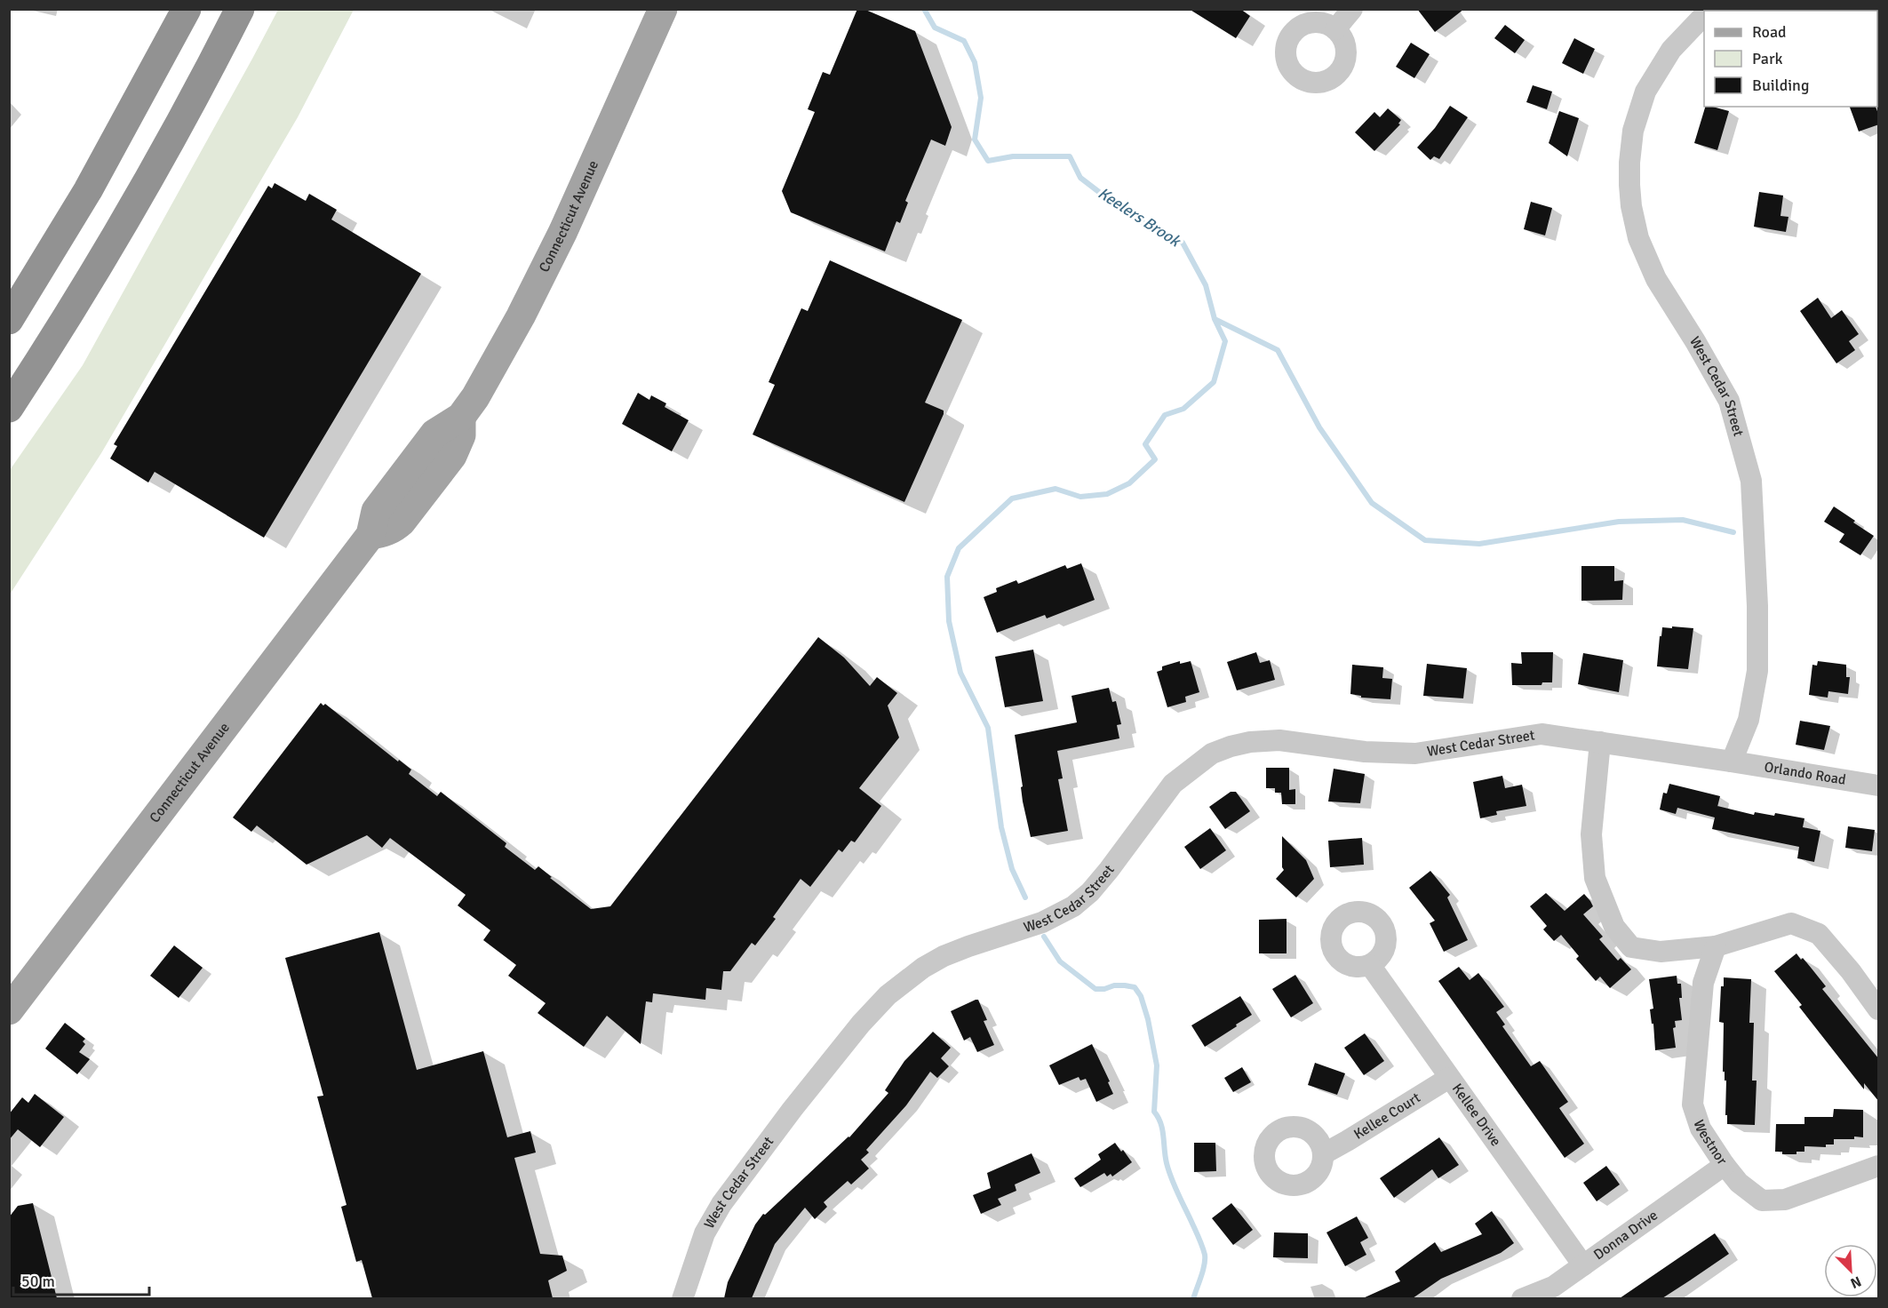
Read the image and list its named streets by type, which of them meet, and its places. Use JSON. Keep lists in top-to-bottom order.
{
  "streets": {
    "main road": ["Connecticut Avenue"],
    "street": [
      "West Cedar Street",
      "Orlando Road",
      "Kellee Drive",
      "Kellee Court",
      "Westnor",
      "Donna Drive"
    ]
  },
  "crossings": [
    ["West Cedar Street", "Orlando Road"],
    ["Kellee Drive", "Kellee Court"],
    ["Kellee Drive", "Donna Drive"],
    ["Westnor", "Donna Drive"]
  ],
  "water": ["Keelers Brook"],
  "legend": ["Road", "Park", "Building"],
  "scale_bar": "50 m",
  "north": "bottom right"
}
